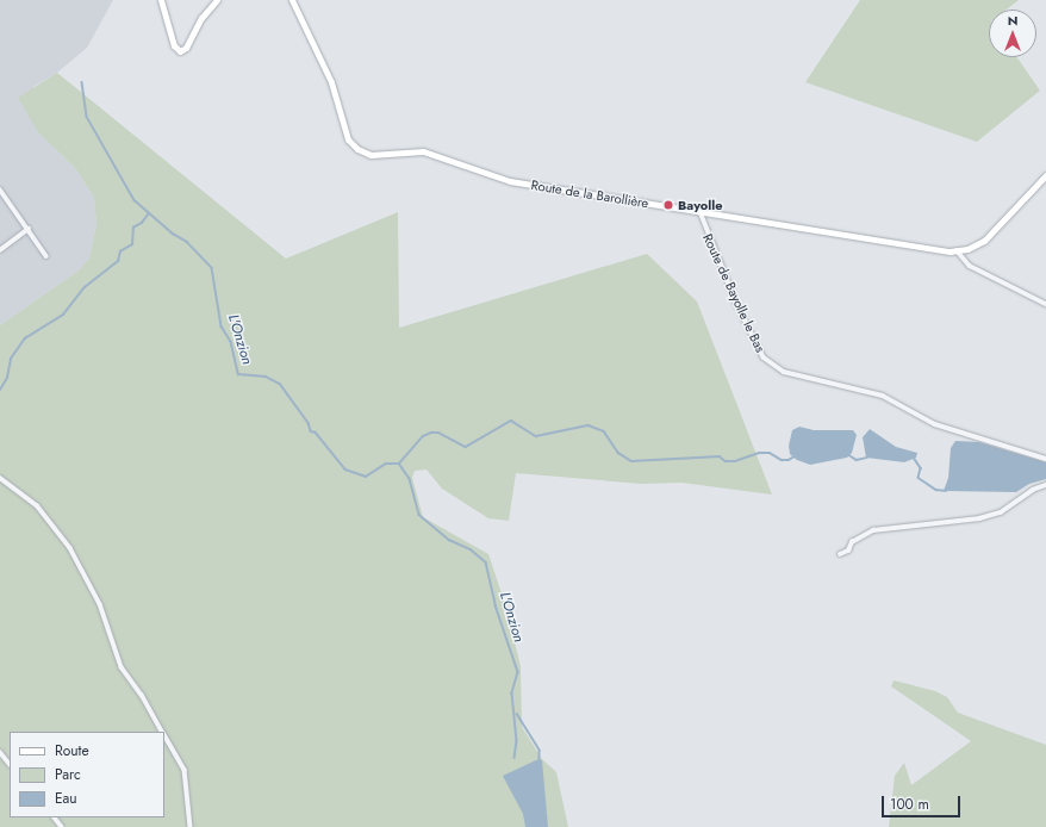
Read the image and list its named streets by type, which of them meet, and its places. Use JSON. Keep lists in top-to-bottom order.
{
  "streets": {
    "main road": ["Route de la Barollière"],
    "street": ["Route de Bayolle le Bas"]
  },
  "crossings": [
    ["Route de la Barollière", "Route de Bayolle le Bas"]
  ],
  "water": ["L'Onzion"],
  "places": ["Bayolle"],
  "legend": ["Route", "Parc", "Eau"],
  "scale_bar": "100 m",
  "north": "top"
}
